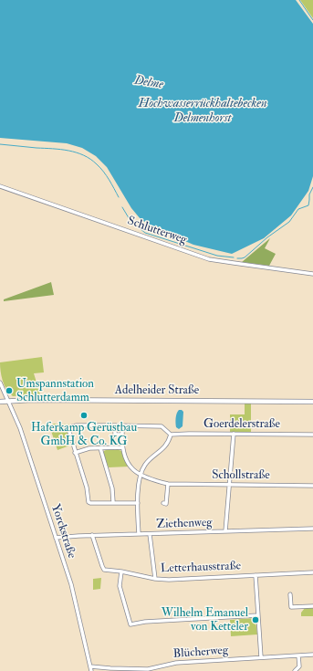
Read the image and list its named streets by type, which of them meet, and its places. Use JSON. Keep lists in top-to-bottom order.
{
  "streets": {
    "main road": ["Adelheider Straße"],
    "street": [
      "Schlutterweg",
      "Goerdelerstraße",
      "Schollstraße",
      "Ziethenweg",
      "Yorckstraße",
      "Letterhausstraße",
      "Blücherweg"
    ]
  },
  "crossings": [
    ["Adelheider Straße", "Yorckstraße"],
    ["Ziethenweg", "Yorckstraße"],
    ["Ziethenweg", "Letterhausstraße"],
    ["Yorckstraße", "Blücherweg"]
  ],
  "water": ["Delme", "Hochwasserrückhaltebecken Delmenhorst"],
  "places": ["Umspannstation Schlutterdamm", "Haferkamp Gerüstbau GmbH & Co. KG", "Wilhelm Emanuel von Ketteler"]
}
